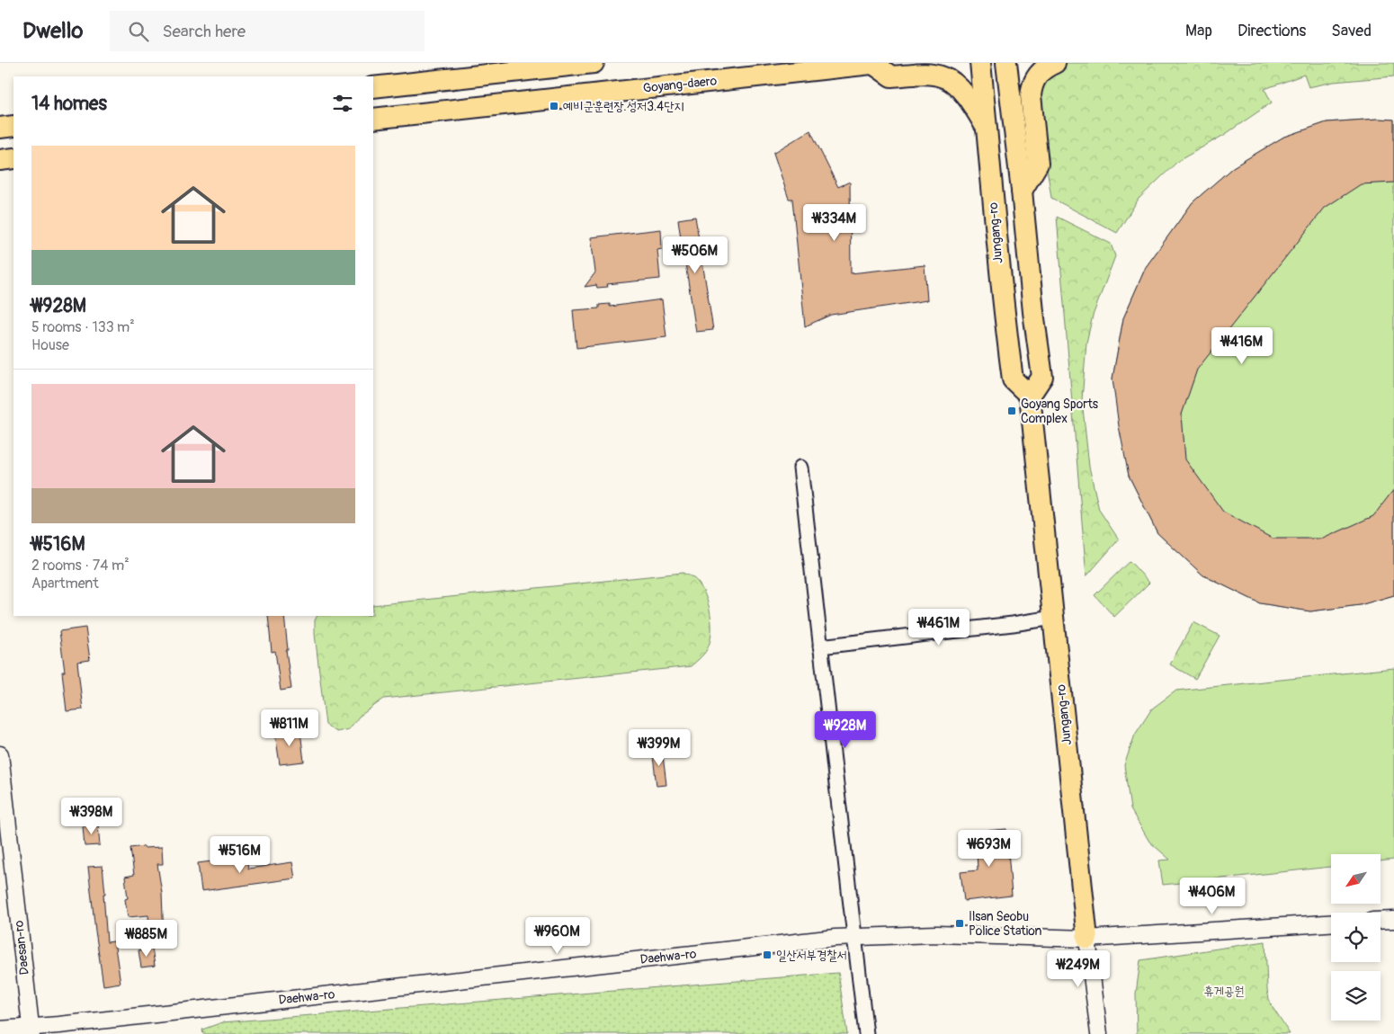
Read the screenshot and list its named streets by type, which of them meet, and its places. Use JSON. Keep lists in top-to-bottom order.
{
  "streets": {
    "main road": ["Goyang-daero", "Jungang-ro"],
    "street": ["Daesan-ro", "Daehwa-ro"]
  },
  "crossings": [
    ["Jungang-ro", "Daehwa-ro"],
    ["Daesan-ro", "Daehwa-ro"]
  ],
  "parks": ["휴게공원"],
  "places": {
    "transit": [
      "예비군훈련장.성저3.4단지",
      "Goyang Sports Complex",
      "Ilsan Seobu Police Station",
      "일산서부경찰서"
    ]
  },
  "north": "bottom left",
  "page": {
    "header": "Dwello",
    "search": "Search here",
    "nav": ["Map", "Directions", "Saved"],
    "heading": "14 homes",
    "list": [
      {
        "name": "₩928M",
        "note": "5 rooms · 133 m² · House"
      },
      {
        "name": "₩516M",
        "note": "2 rooms · 74 m² · Apartment"
      }
    ],
    "price": [
      "₩334M",
      "₩506M",
      "₩416M",
      "₩461M",
      "₩811M",
      "₩928M",
      "₩399M",
      "₩398M",
      "₩693M",
      "₩516M",
      "₩406M",
      "₩960M",
      "₩885M",
      "₩249M"
    ]
  }
}
